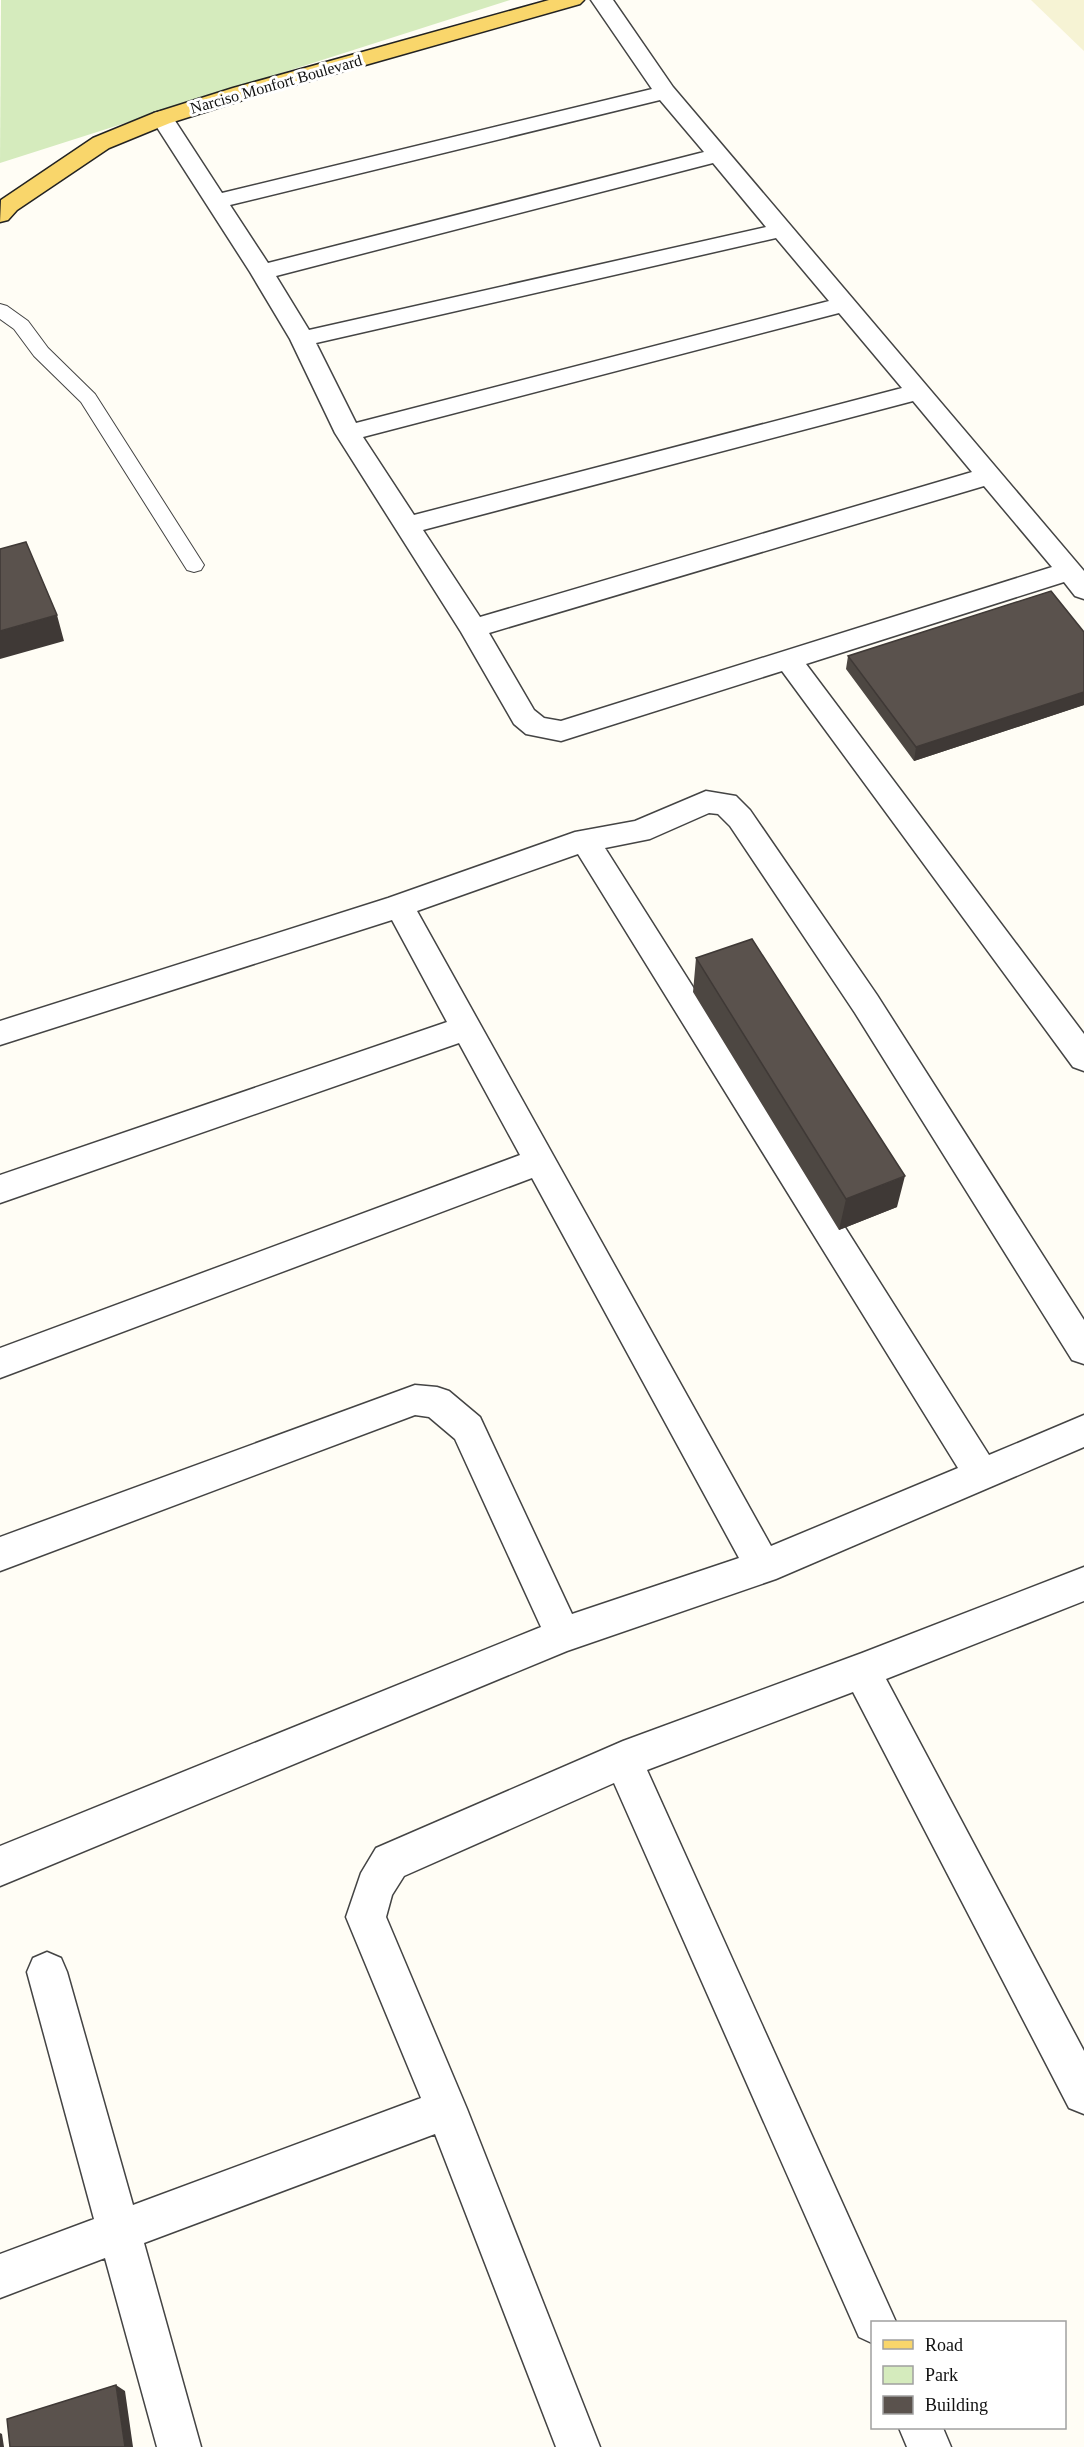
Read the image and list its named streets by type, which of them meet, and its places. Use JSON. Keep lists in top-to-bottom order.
{
  "streets": {
    "main road": ["Narciso Monfort Boulevard"]
  },
  "legend": ["Road", "Park", "Building"]
}
